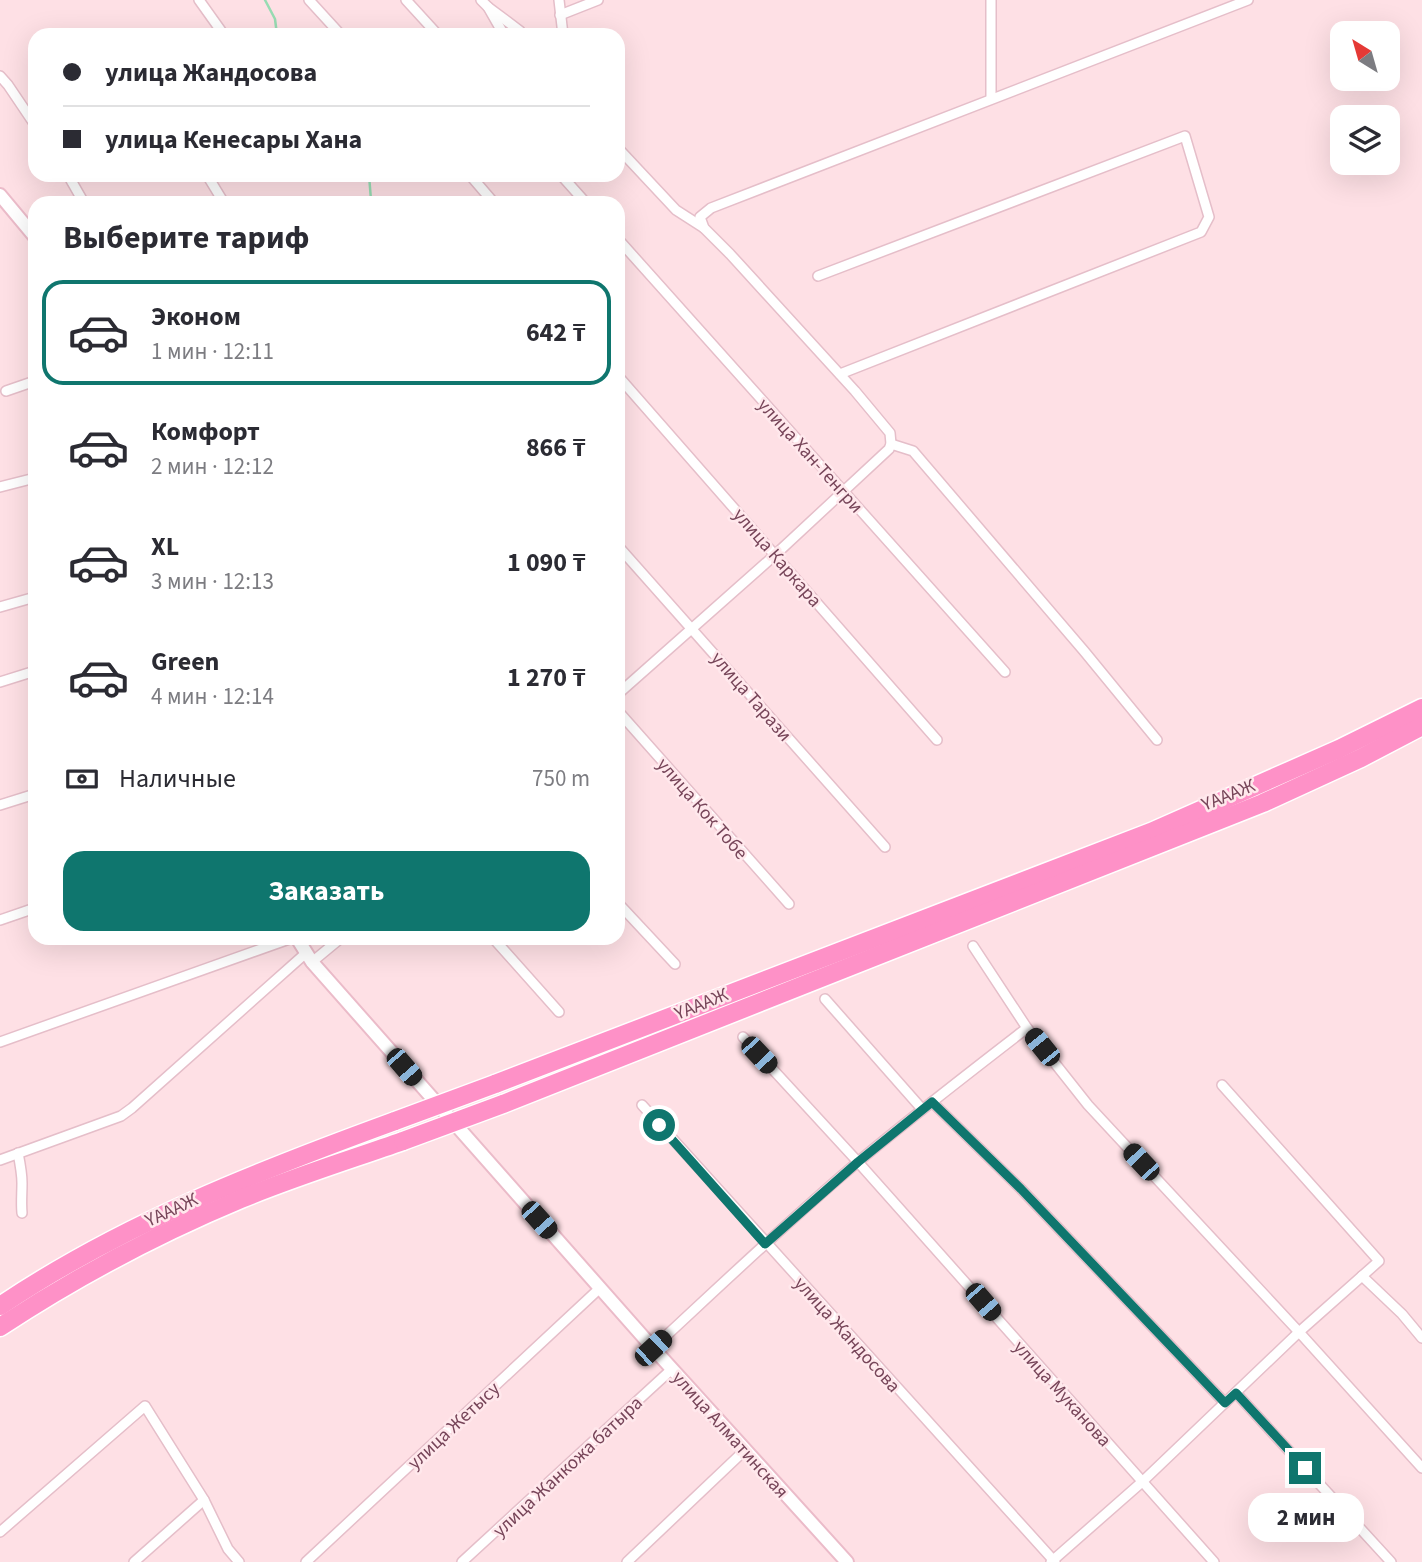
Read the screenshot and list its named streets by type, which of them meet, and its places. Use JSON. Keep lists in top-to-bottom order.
{
  "streets": {
    "highway": ["ҮАААЖ"],
    "street": [
      "улица Хан-Тенгри",
      "улица Каркара",
      "улица Тарази",
      "улица Кок Тобе",
      "улица Жандосова",
      "улица Муканова",
      "улица Жетысу",
      "улица Алматинская",
      "улица Жанкожа батыра"
    ]
  },
  "crossings": [
    ["улица Жетысу", "улица Алматинская"],
    ["улица Алматинская", "улица Жанкожа батыра"]
  ],
  "north": "top left",
  "page": {
    "banner": ["улица Жандосова", "улица Кенесары Хана"],
    "heading": "Выберите тариф",
    "list": [
      {
        "name": "Эконом",
        "note": "1 мин · 12:11",
        "value": "642 ₸"
      },
      {
        "name": "Комфорт",
        "note": "2 мин · 12:12",
        "value": "866 ₸"
      },
      {
        "name": "XL",
        "note": "3 мин · 12:13",
        "value": "1 090 ₸"
      },
      {
        "name": "Green",
        "note": "4 мин · 12:14",
        "value": "1 270 ₸"
      }
    ],
    "pay": ["Наличные", "750 m"],
    "buttons": "Заказать",
    "bubble": "2 мин"
  }
}
